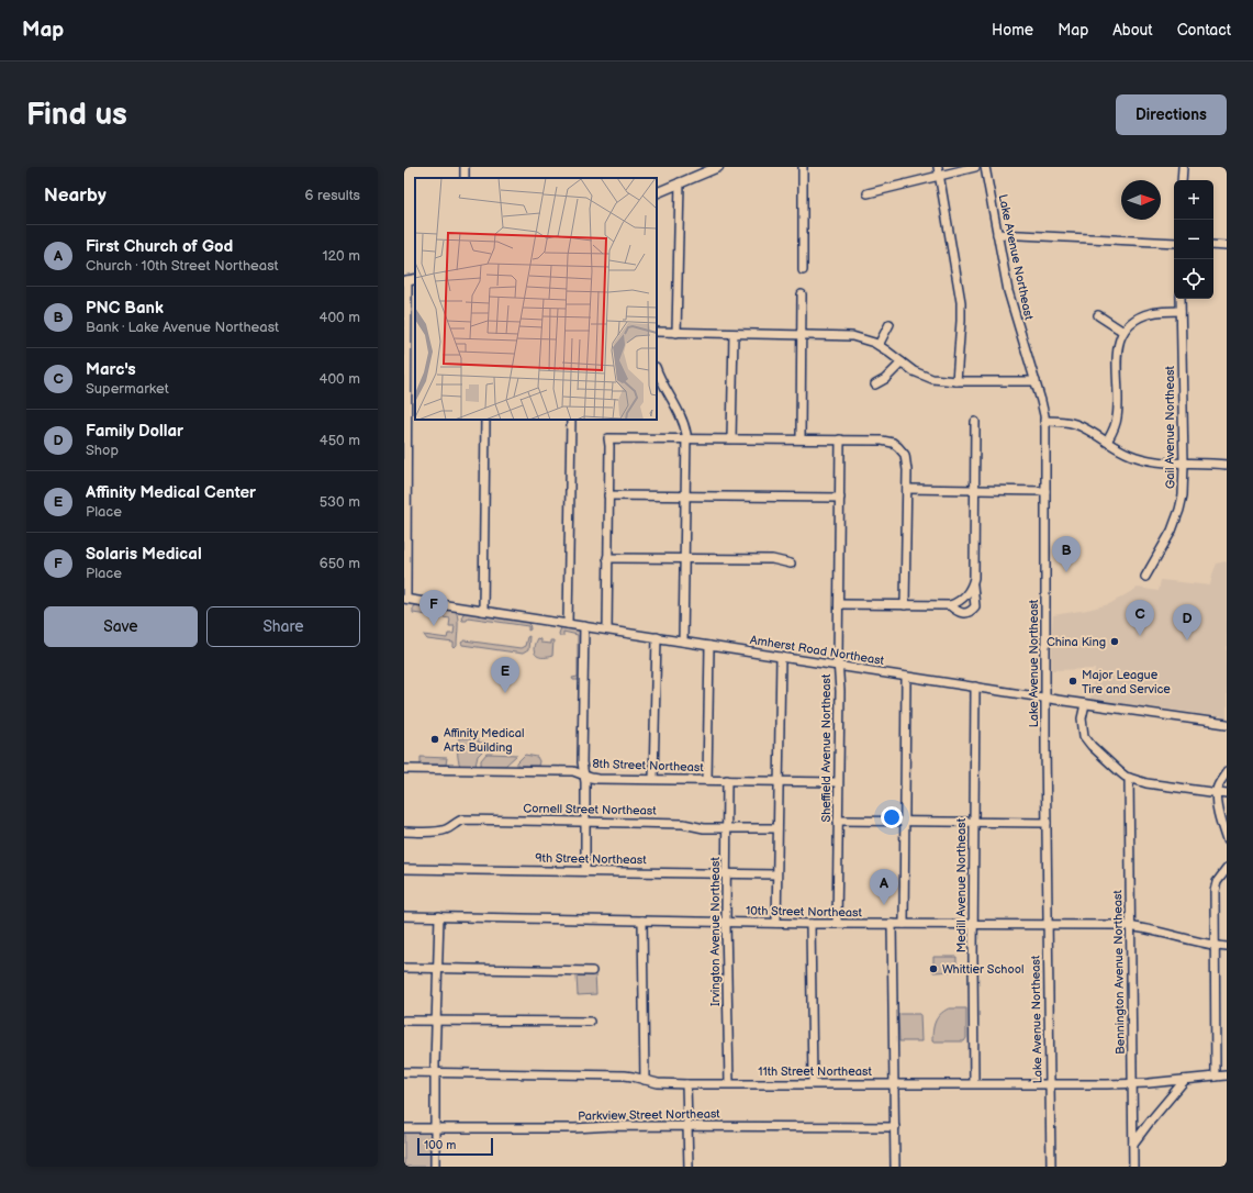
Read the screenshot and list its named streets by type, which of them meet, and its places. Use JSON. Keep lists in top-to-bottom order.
{
  "streets": {
    "street": [
      "Lake Avenue Northeast",
      "Gail Avenue Northeast",
      "Amherst Road Northeast",
      "Sheffield Avenue Northeast",
      "8th Street Northeast",
      "Cornell Street Northeast",
      "9th Street Northeast",
      "Medill Avenue Northeast",
      "10th Street Northeast",
      "Irvington Avenue Northeast",
      "Bennington Avenue Northeast",
      "11th Street Northeast",
      "Parkview Street Northeast"
    ]
  },
  "crossings": [
    ["Lake Avenue Northeast", "Amherst Road Northeast"],
    ["Lake Avenue Northeast", "10th Street Northeast"],
    ["Lake Avenue Northeast", "11th Street Northeast"],
    ["Amherst Road Northeast", "Sheffield Avenue Northeast"],
    ["Amherst Road Northeast", "Medill Avenue Northeast"],
    ["Sheffield Avenue Northeast", "8th Street Northeast"],
    ["Sheffield Avenue Northeast", "10th Street Northeast"],
    ["8th Street Northeast", "Irvington Avenue Northeast"],
    ["Cornell Street Northeast", "Irvington Avenue Northeast"],
    ["9th Street Northeast", "Irvington Avenue Northeast"],
    ["Medill Avenue Northeast", "10th Street Northeast"],
    ["Medill Avenue Northeast", "11th Street Northeast"],
    ["10th Street Northeast", "Irvington Avenue Northeast"],
    ["10th Street Northeast", "Bennington Avenue Northeast"],
    ["Irvington Avenue Northeast", "11th Street Northeast"],
    ["Bennington Avenue Northeast", "11th Street Northeast"]
  ],
  "places": [
    "China King",
    "Major League Tire and Service",
    "Affinity Medical Arts Building",
    "Whittier School"
  ],
  "scale_bar": "100 m",
  "north": "right",
  "page": {
    "header": "Map",
    "nav": [
      "Home",
      "Map",
      "About",
      "Contact"
    ],
    "buttons": [
      "Directions",
      ["Save", "Share"]
    ],
    "title": "Find us",
    "heading": ["Nearby", "6 results"],
    "map_buttons": ["+", "−"],
    "list": [
      {
        "mark": "A",
        "name": "First Church of God",
        "note": "Church · 10th Street Northeast",
        "value": "120 m"
      },
      {
        "mark": "B",
        "name": "PNC Bank",
        "note": "Bank · Lake Avenue Northeast",
        "value": "400 m"
      },
      {
        "mark": "C",
        "name": "Marc's",
        "note": "Supermarket",
        "value": "400 m"
      },
      {
        "mark": "D",
        "name": "Family Dollar",
        "note": "Shop",
        "value": "450 m"
      },
      {
        "mark": "E",
        "name": "Affinity Medical Center",
        "note": "Place",
        "value": "530 m"
      },
      {
        "mark": "F",
        "name": "Solaris Medical",
        "note": "Place",
        "value": "650 m"
      }
    ],
    "pins": [
      "B",
      "F",
      "C",
      "D",
      "E",
      "A"
    ],
    "scale": "100 m"
  }
}
